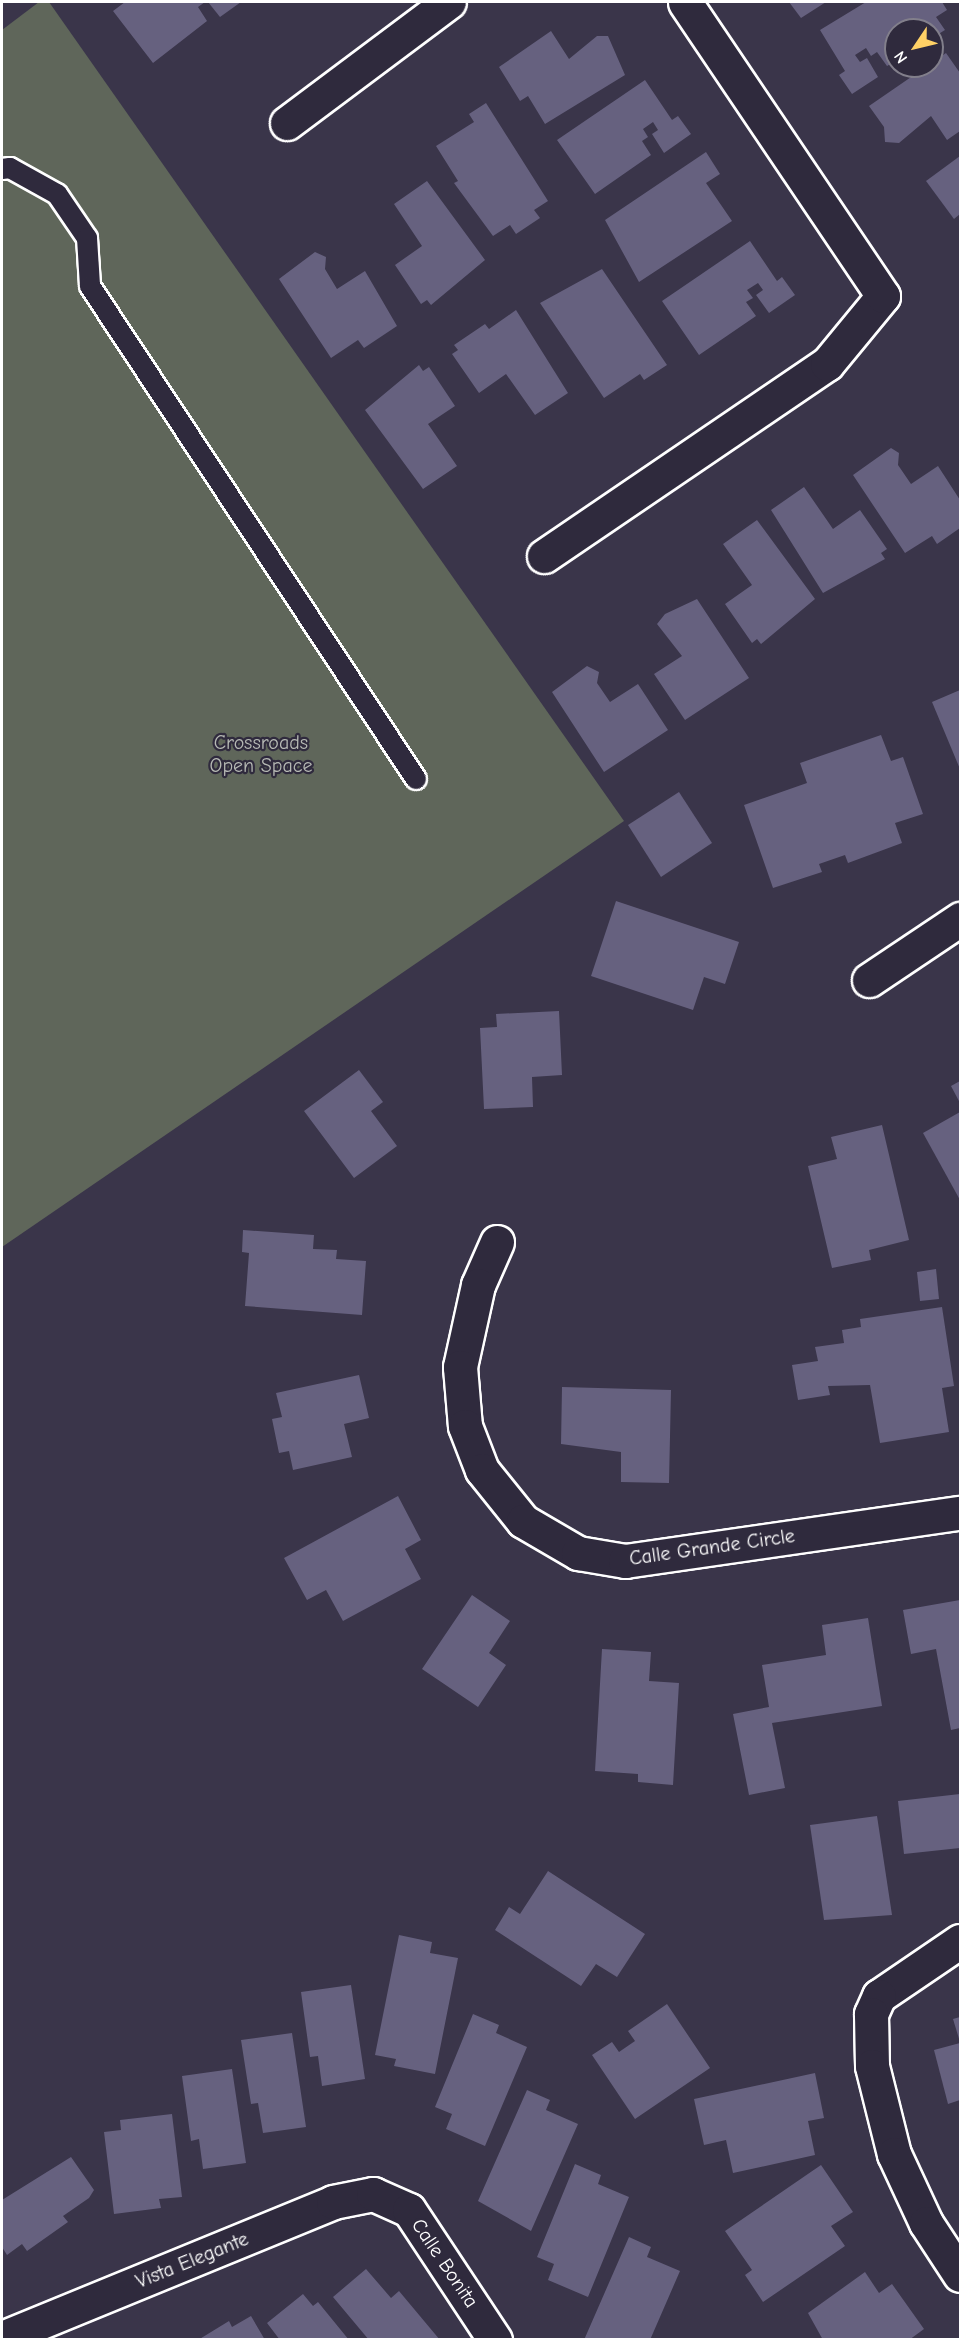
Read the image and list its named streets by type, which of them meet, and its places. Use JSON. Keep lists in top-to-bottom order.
{
  "streets": {
    "street": ["Calle Grande Circle", "Vista Elegante", "Calle Bonita"]
  },
  "crossings": [
    ["Vista Elegante", "Calle Bonita"]
  ],
  "parks": ["Crossroads Open Space"],
  "north": "bottom left"
}
